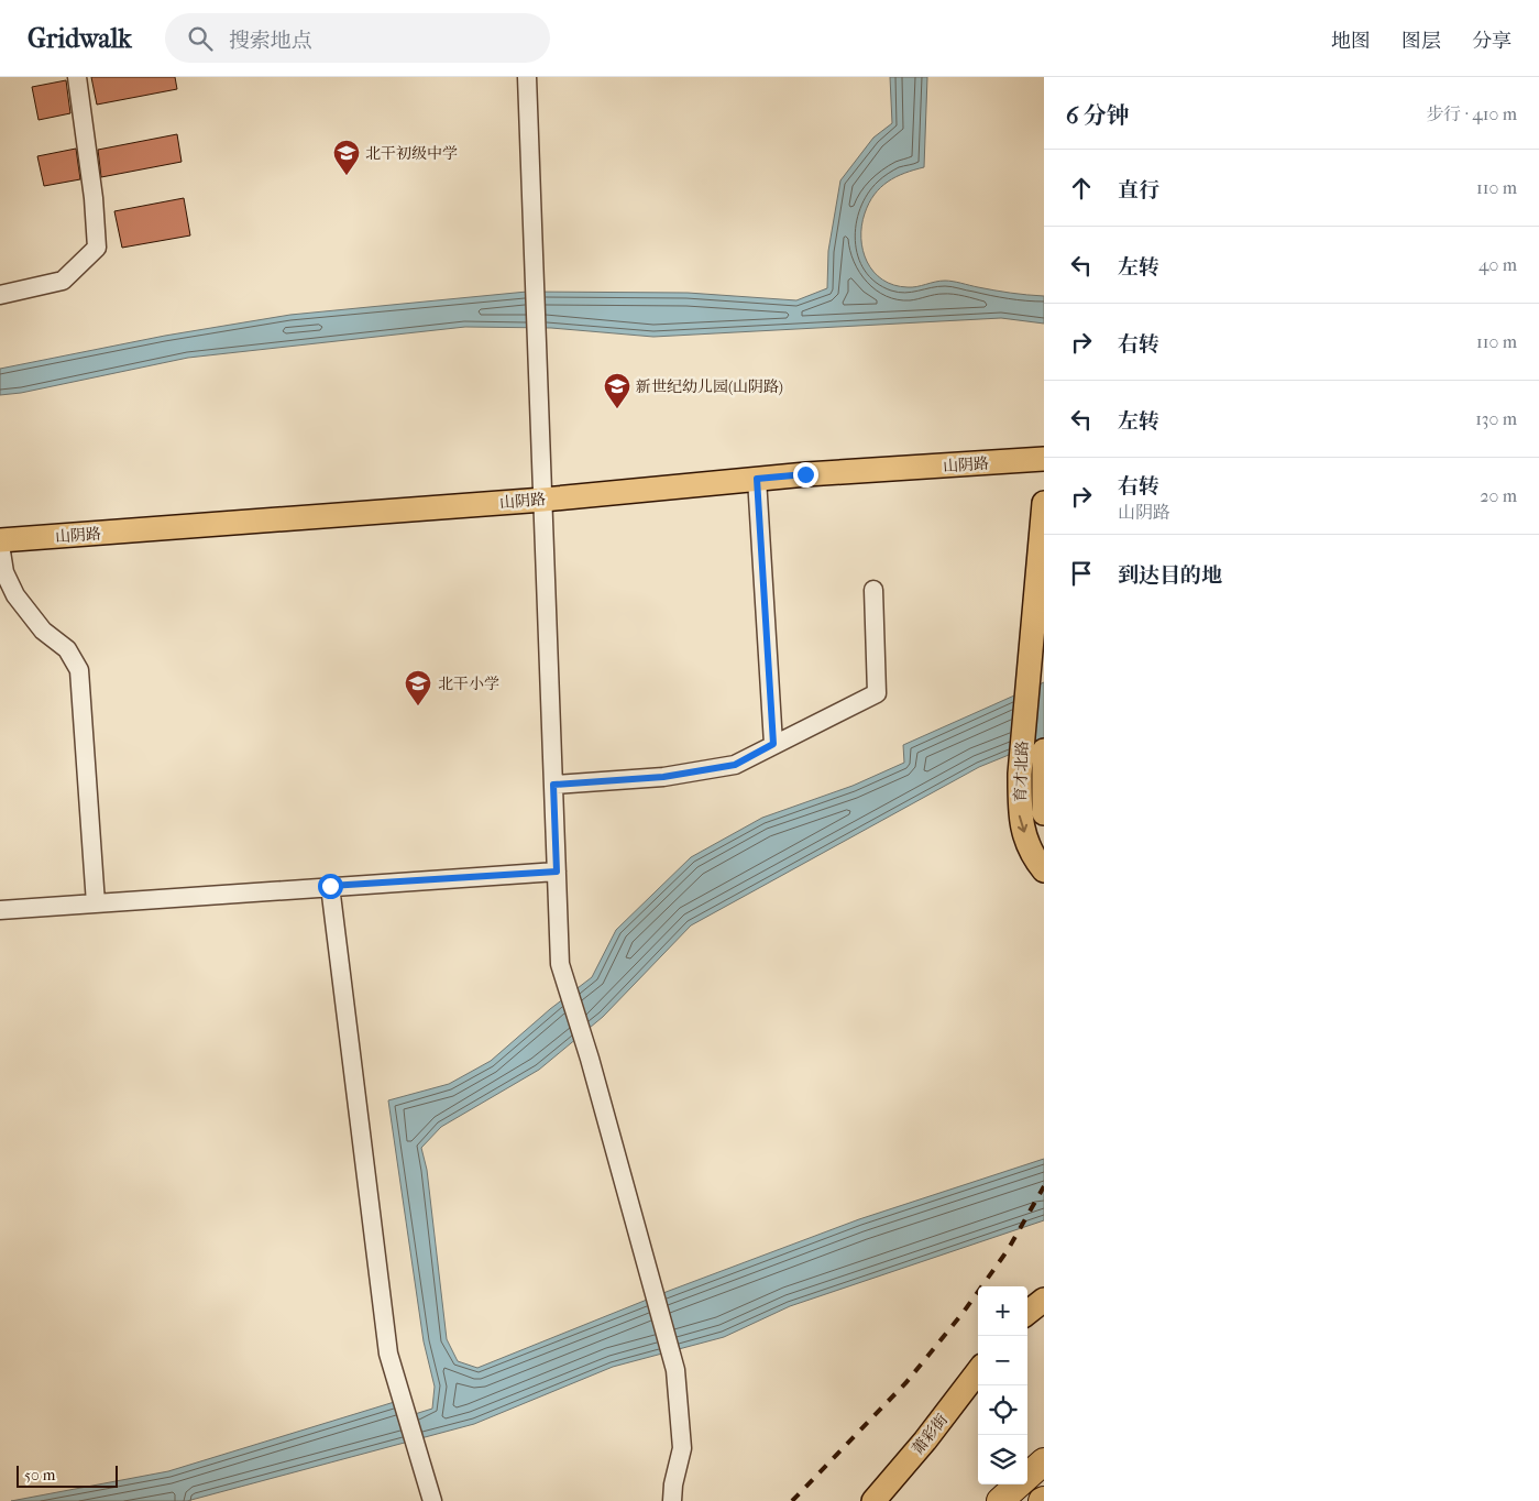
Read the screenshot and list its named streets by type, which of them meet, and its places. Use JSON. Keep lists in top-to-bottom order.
{
  "streets": {
    "main road": ["山阴路", "育才北路", "萧彩街"]
  },
  "one_way": ["育才北路"],
  "places": {
    "school or university": ["北干初级中学", "新世纪幼儿园(山阴路)", "北干小学"]
  },
  "scale_bar": "50 m",
  "page": {
    "header": "Gridwalk",
    "search": "搜索地点",
    "nav": ["地图", "图层", "分享"],
    "heading": ["6 分钟", "步行 · 410 m"],
    "list": [
      ["直行", "110 m"],
      ["左转", "40 m"],
      ["右转", "110 m"],
      ["左转", "130 m"],
      ["右转", "山阴路", "20 m"],
      "到达目的地"
    ],
    "map_buttons": ["+", "−"],
    "scale": "50 m"
  }
}
